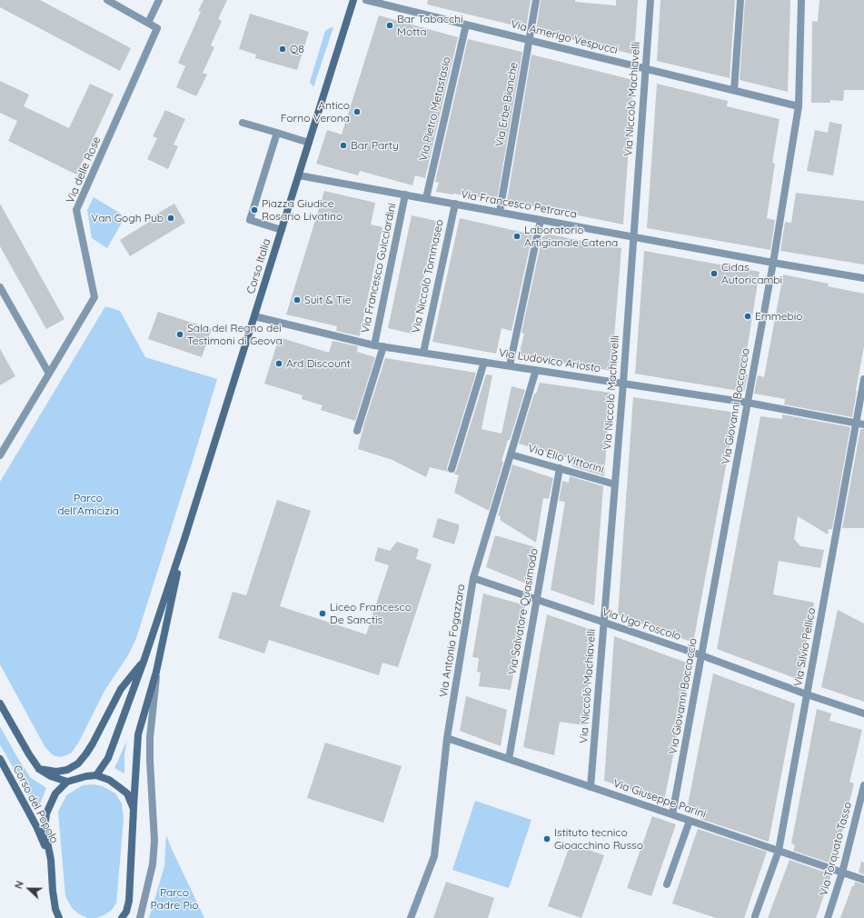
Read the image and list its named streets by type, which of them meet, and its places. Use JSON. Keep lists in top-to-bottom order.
{
  "streets": {
    "main road": ["Corso Italia", "Corso del Popolo"],
    "street": [
      "Via Amerigo Vespucci",
      "Via Niccolò Machiavelli",
      "Via Erbe Bianche",
      "Via Pietro Metastasio",
      "Via delle Rose",
      "Via Francesco Petrarca",
      "Via Francesco Guicciardini",
      "Via Niccolò Tommaseo",
      "Via Ludovico Ariosto",
      "Via Giovanni Boccaccio",
      "Via Elio Vittorini",
      "Via Salvatore Quasimodo",
      "Via Ugo Foscolo",
      "Via Antonio Fogazzaro",
      "Via Silvio Pellico",
      "Via Giuseppe Parini",
      "Via Torquato Tasso"
    ]
  },
  "crossings": [
    ["Via Amerigo Vespucci", "Via Niccolò Machiavelli"],
    ["Via Amerigo Vespucci", "Via Erbe Bianche"],
    ["Via Amerigo Vespucci", "Via Pietro Metastasio"],
    ["Via Amerigo Vespucci", "Via Giovanni Boccaccio"],
    ["Via Niccolò Machiavelli", "Via Francesco Petrarca"],
    ["Via Niccolò Machiavelli", "Via Ludovico Ariosto"],
    ["Via Niccolò Machiavelli", "Via Elio Vittorini"],
    ["Via Niccolò Machiavelli", "Via Ugo Foscolo"],
    ["Via Niccolò Machiavelli", "Via Giuseppe Parini"],
    ["Via Erbe Bianche", "Via Francesco Petrarca"],
    ["Via Pietro Metastasio", "Via Francesco Petrarca"],
    ["Via Francesco Petrarca", "Corso Italia"],
    ["Via Francesco Petrarca", "Via Francesco Guicciardini"],
    ["Via Francesco Petrarca", "Via Niccolò Tommaseo"],
    ["Via Francesco Petrarca", "Via Giovanni Boccaccio"],
    ["Corso Italia", "Via Ludovico Ariosto"],
    ["Via Francesco Guicciardini", "Via Ludovico Ariosto"],
    ["Via Niccolò Tommaseo", "Via Ludovico Ariosto"],
    ["Via Ludovico Ariosto", "Via Giovanni Boccaccio"],
    ["Via Ludovico Ariosto", "Via Antonio Fogazzaro"],
    ["Via Ludovico Ariosto", "Via Silvio Pellico"],
    ["Via Giovanni Boccaccio", "Via Ugo Foscolo"],
    ["Via Giovanni Boccaccio", "Via Giuseppe Parini"],
    ["Via Elio Vittorini", "Via Salvatore Quasimodo"],
    ["Via Elio Vittorini", "Via Antonio Fogazzaro"],
    ["Via Salvatore Quasimodo", "Via Ugo Foscolo"],
    ["Via Salvatore Quasimodo", "Via Giuseppe Parini"],
    ["Via Ugo Foscolo", "Via Antonio Fogazzaro"],
    ["Via Ugo Foscolo", "Via Silvio Pellico"],
    ["Via Antonio Fogazzaro", "Via Giuseppe Parini"],
    ["Via Silvio Pellico", "Via Giuseppe Parini"],
    ["Via Giuseppe Parini", "Via Torquato Tasso"]
  ],
  "parks": ["Parco dell'Amicizia", "Parco Padre Pio"],
  "places": [
    "Bar Tabacchi Motta",
    "Q8",
    "Antico Forno Verona",
    "Bar Party",
    "Piazza Giudice Rosario Livatino",
    "Van Gogh Pub",
    "Laboratorio Artigianale Catena",
    "Cidas Autoricambi",
    "Suit & Tie",
    "Emmebio",
    "Sala del Regno dei Testimoni di Geova",
    "Ard Discount",
    "Liceo Francesco De Sanctis",
    "Istituto tecnico Gioacchino Russo"
  ],
  "north": "left"
}
